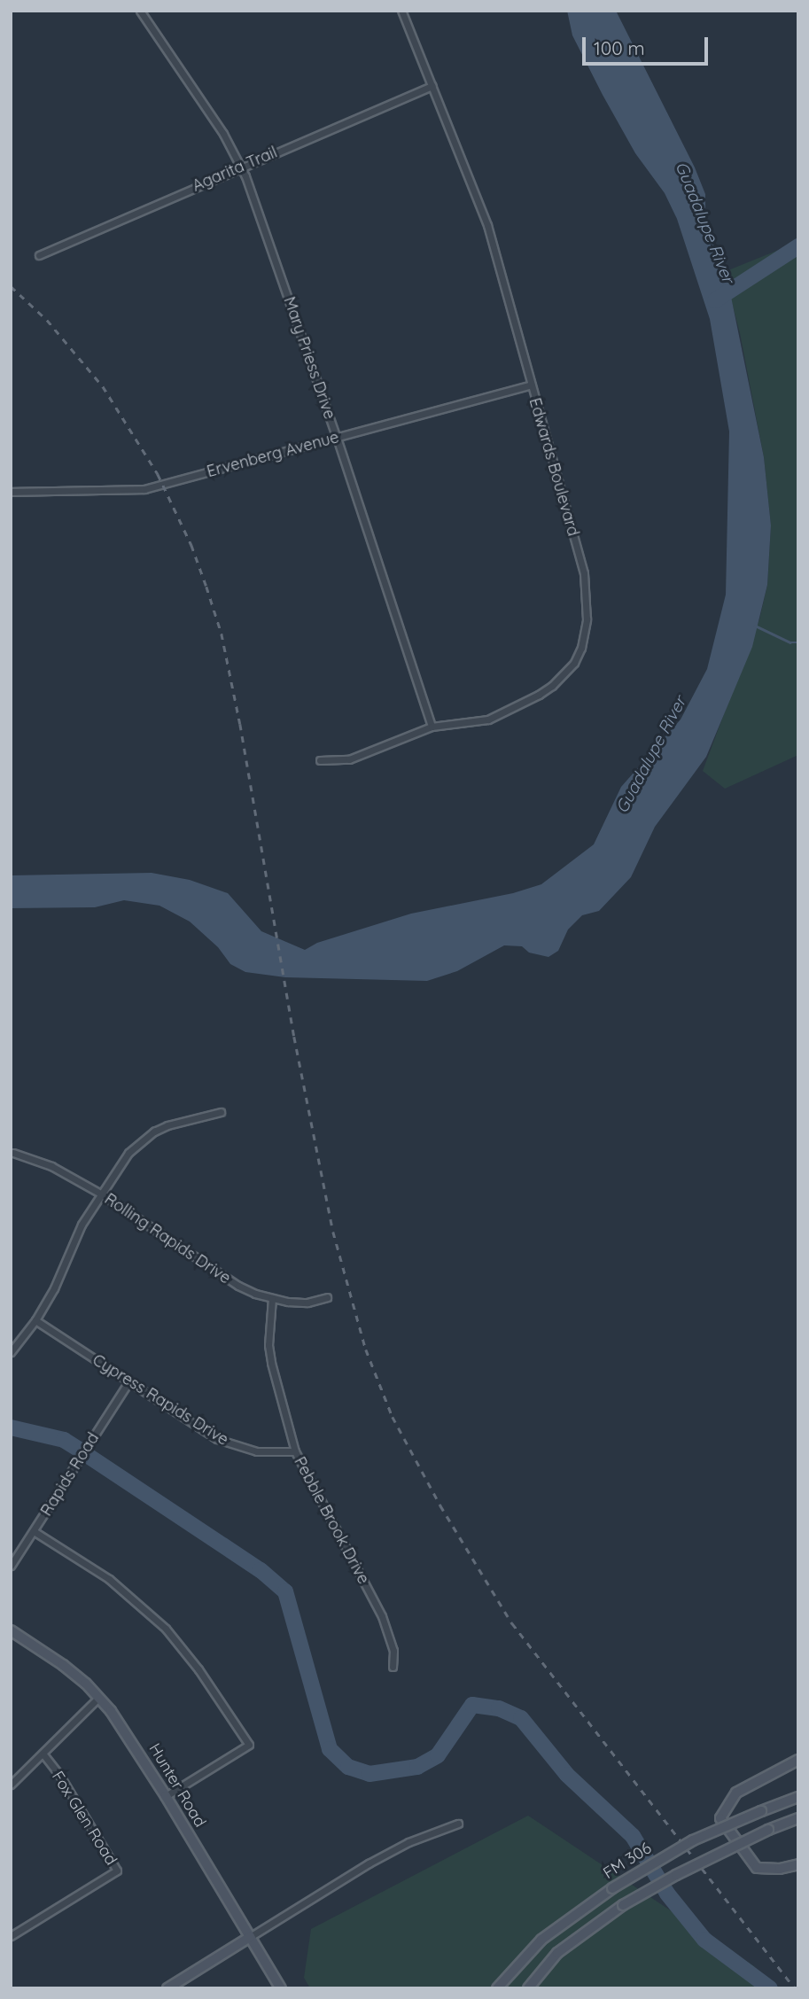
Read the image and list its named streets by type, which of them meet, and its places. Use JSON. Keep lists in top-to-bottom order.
{
  "streets": {
    "main road": ["Hunter Road", "FM 306"],
    "street": [
      "Agarita Trail",
      "Mary Priess Drive",
      "Ervenberg Avenue",
      "Edwards Boulevard",
      "Rolling Rapids Drive",
      "Cypress Rapids Drive",
      "Rapids Road",
      "Pebble Brook Drive",
      "Fox Glen Road"
    ]
  },
  "crossings": [
    ["Agarita Trail", "Mary Priess Drive"],
    ["Agarita Trail", "Edwards Boulevard"],
    ["Mary Priess Drive", "Ervenberg Avenue"],
    ["Mary Priess Drive", "Edwards Boulevard"],
    ["Ervenberg Avenue", "Edwards Boulevard"],
    ["Rolling Rapids Drive", "Pebble Brook Drive"],
    ["Cypress Rapids Drive", "Rapids Road"],
    ["Cypress Rapids Drive", "Pebble Brook Drive"]
  ],
  "water": ["Guadalupe River"],
  "scale_bar": "100 m"
}
